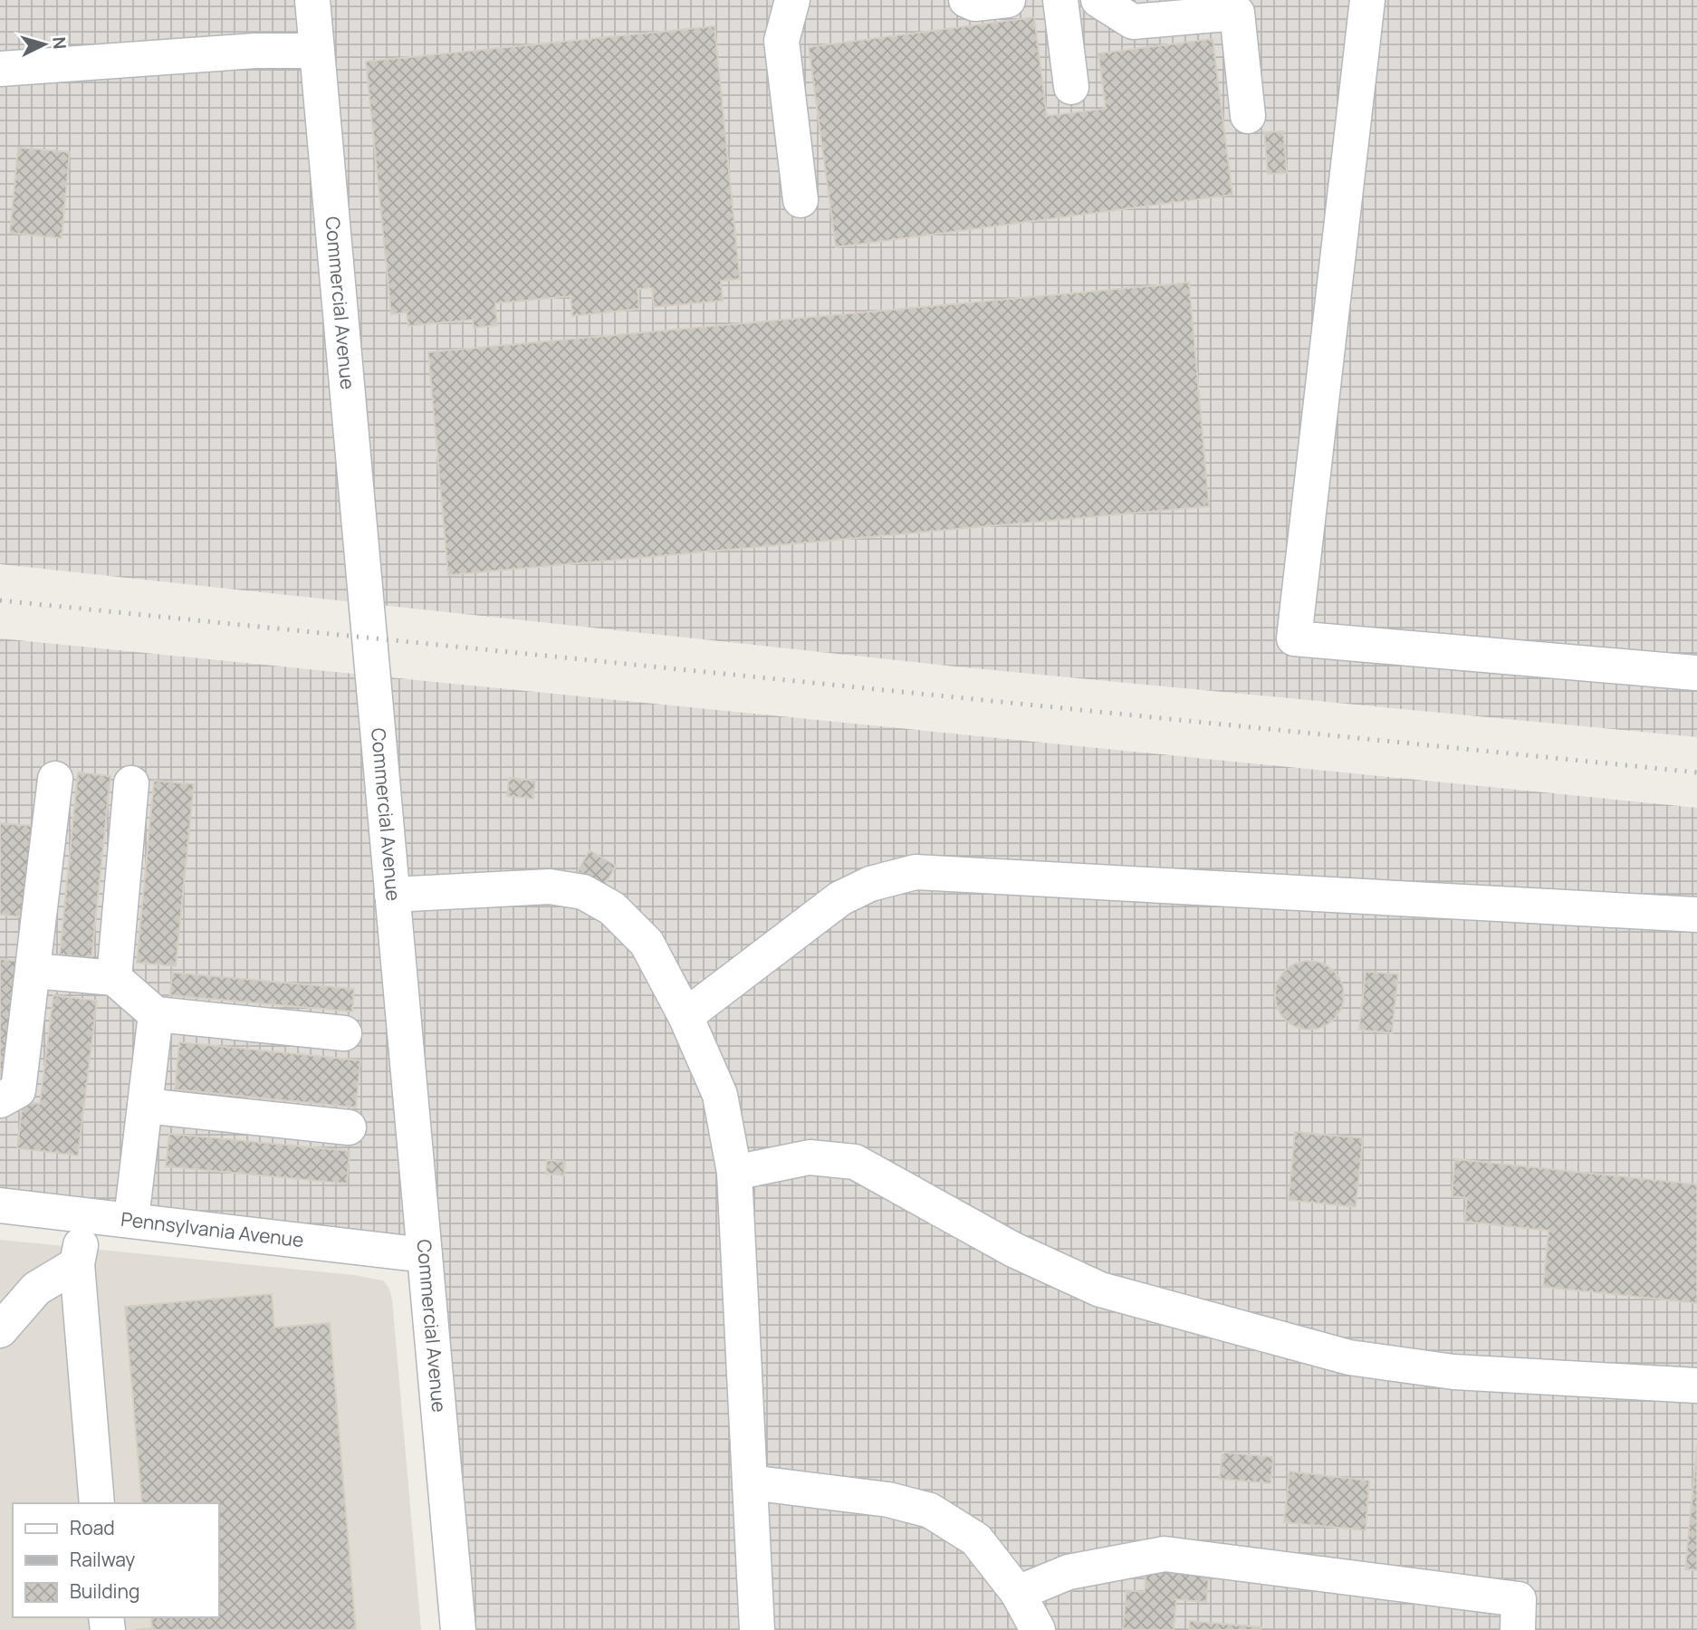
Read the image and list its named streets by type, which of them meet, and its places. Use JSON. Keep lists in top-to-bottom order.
{
  "streets": {
    "street": ["Commercial Avenue", "Pennsylvania Avenue"]
  },
  "crossings": [
    ["Commercial Avenue", "Pennsylvania Avenue"]
  ],
  "legend": ["Road", "Railway", "Building"],
  "north": "right"
}
